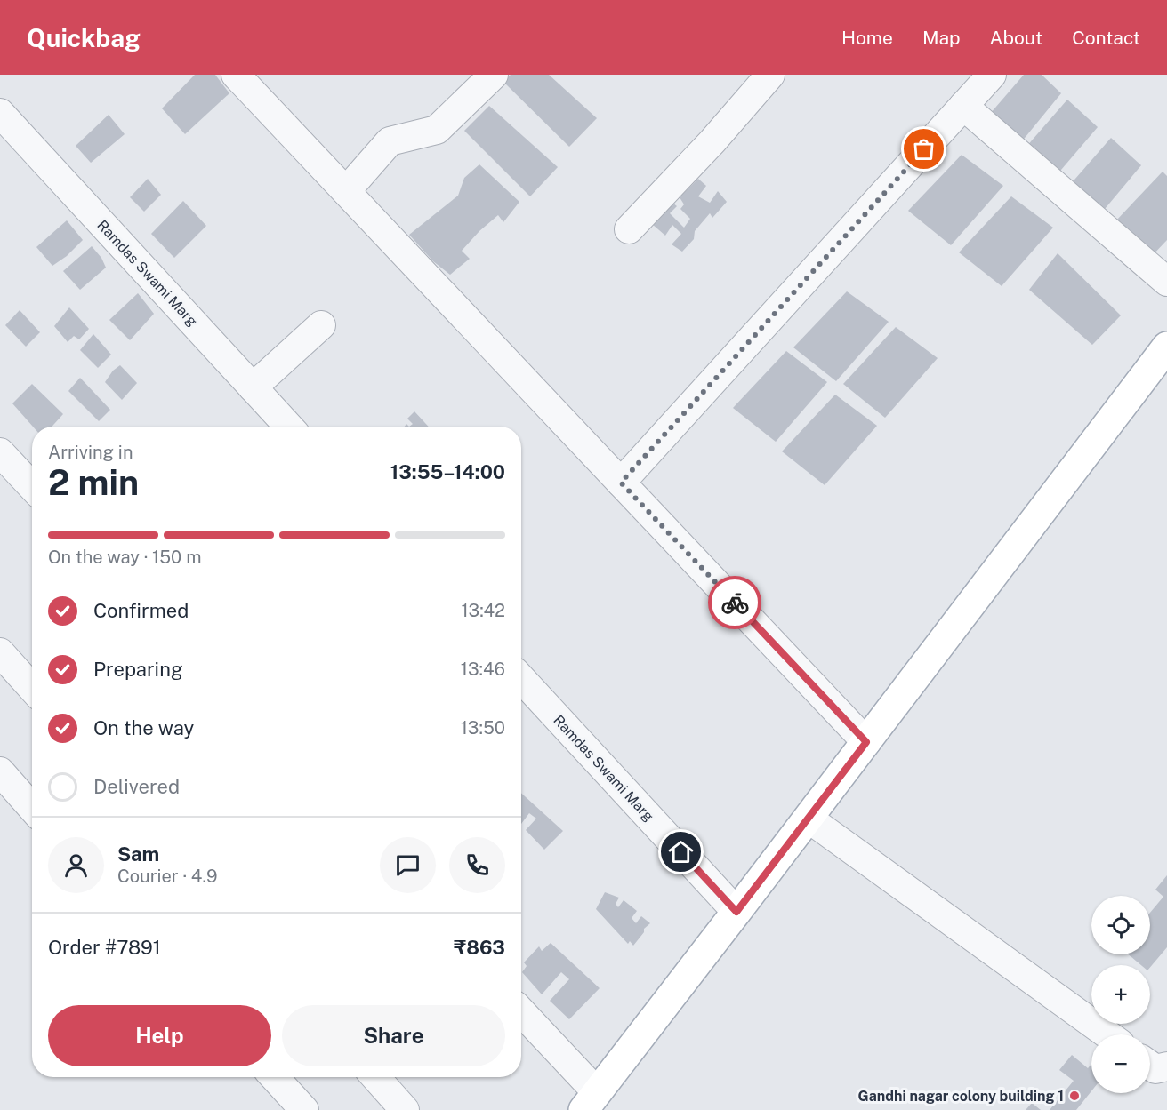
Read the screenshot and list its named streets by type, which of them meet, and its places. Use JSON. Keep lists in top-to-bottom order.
{
  "streets": {
    "street": ["Ramdas Swami Marg"]
  },
  "places": ["Gandhi nagar colony building 1"],
  "page": {
    "header": "Quickbag",
    "nav": [
      "Home",
      "Map",
      "About",
      "Contact"
    ],
    "heading": ["2 min", "Arriving in", "13:55–14:00"],
    "panel": [
      "Sam",
      "Courier · 4.9",
      "Order #7891",
      "₹863"
    ],
    "bar": "On the way · 150 m",
    "list": [
      ["Confirmed", "13:42"],
      ["Preparing", "13:46"],
      ["On the way", "13:50"],
      "Delivered"
    ],
    "map_buttons": ["+", "−"],
    "buttons": ["Help", "Share"]
  }
}
